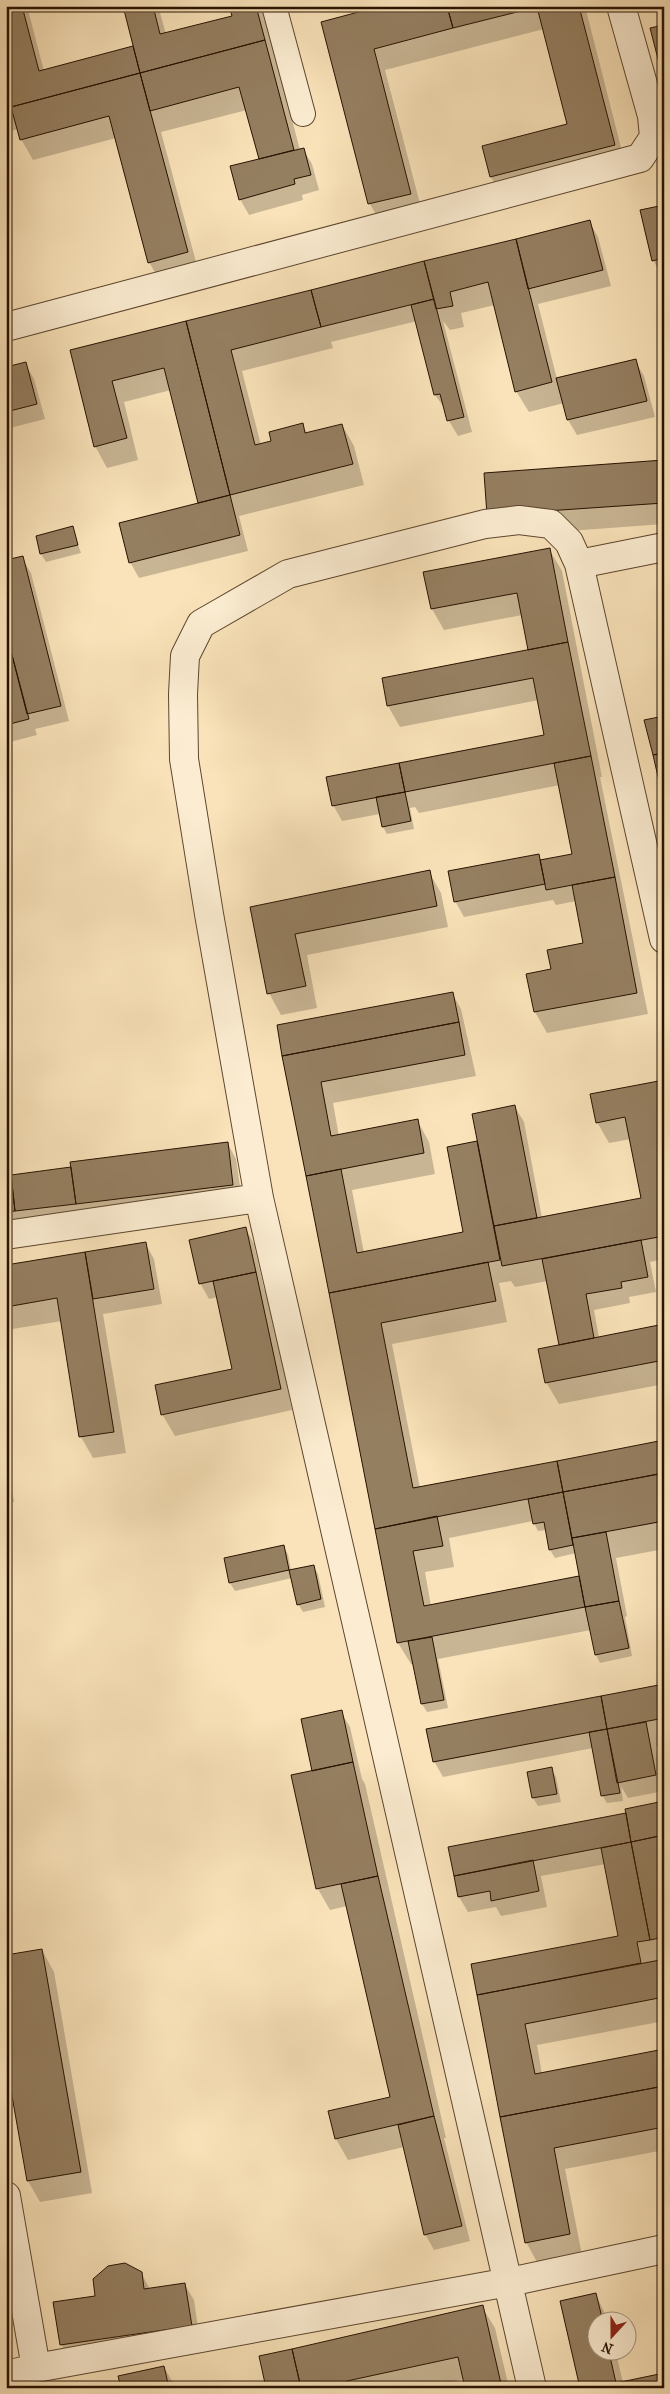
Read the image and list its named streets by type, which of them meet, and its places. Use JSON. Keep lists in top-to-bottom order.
{
  "north": "bottom"
}
